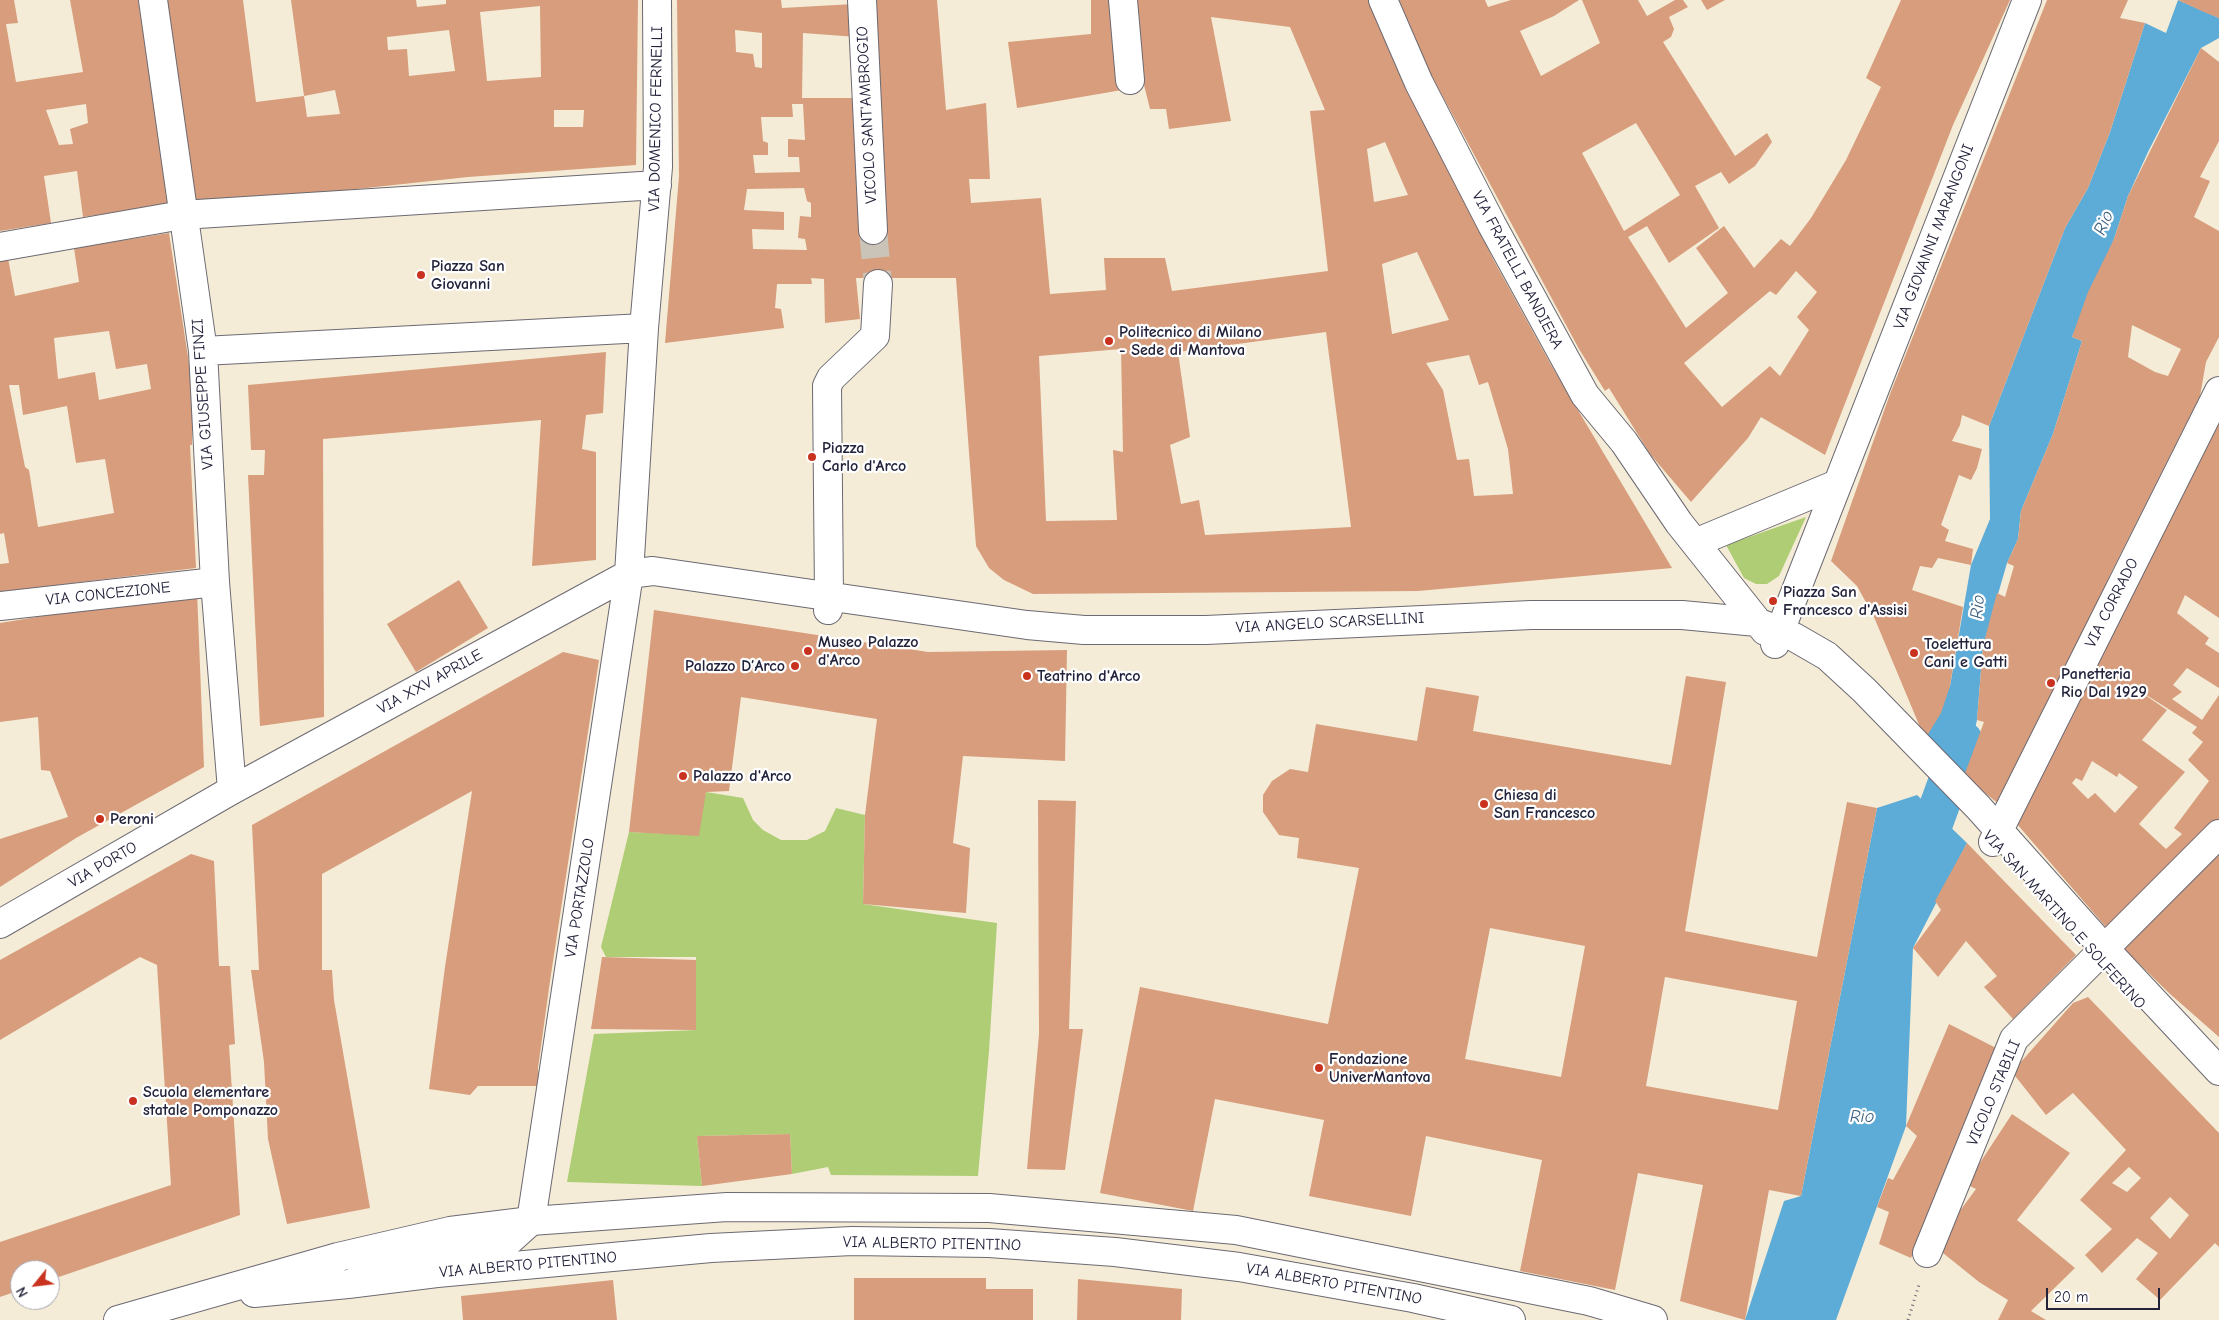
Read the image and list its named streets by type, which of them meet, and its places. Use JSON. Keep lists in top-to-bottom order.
{
  "streets": {
    "street": [
      "VICOLO SANT'AMBROGIO",
      "VIA DOMENICO FERNELLI",
      "VIA GIOVANNI MARANGONI",
      "VIA FRATELLI BANDIERA",
      "VIA GIUSEPPE FINZI",
      "VIA CONCEZIONE",
      "VIA CORRADO",
      "VIA ANGELO SCARSELLINI",
      "VIA XXV APRILE",
      "VIA PORTO",
      "VIA PORTAZZOLO",
      "VIA SAN MARTINO E SOLFERINO",
      "VICOLO STABILI",
      "VIA ALBERTO PITENTINO"
    ]
  },
  "crossings": [
    ["VIA GIUSEPPE FINZI", "VIA CONCEZIONE"],
    ["VIA GIUSEPPE FINZI", "VIA XXV APRILE"],
    ["VIA GIUSEPPE FINZI", "VIA PORTO"],
    ["VIA CORRADO", "VIA SAN MARTINO E SOLFERINO"],
    ["VIA ANGELO SCARSELLINI", "VIA SAN MARTINO E SOLFERINO"],
    ["VIA XXV APRILE", "VIA PORTO"],
    ["VIA XXV APRILE", "VIA PORTAZZOLO"],
    ["VIA PORTAZZOLO", "VIA ALBERTO PITENTINO"],
    ["VIA SAN MARTINO E SOLFERINO", "VICOLO STABILI"]
  ],
  "water": ["Rio"],
  "places": [
    "Piazza San Giovanni",
    "Politecnico di Milano - Sede di Mantova",
    "Piazza Carlo d'Arco",
    "Piazza San Francesco d'Assisi",
    "Museo Palazzo d'Arco",
    "Toelettura Cani e Gatti",
    "Palazzo D’Arco",
    "Teatrino d'Arco",
    "Panetteria Rio Dal 1929",
    "Palazzo d'Arco",
    "Chiesa di San Francesco",
    "Peroni",
    "Fondazione UniverMantova",
    "Scuola elementare statale Pomponazzo"
  ],
  "scale_bar": "20 m",
  "north": "bottom left"
}
